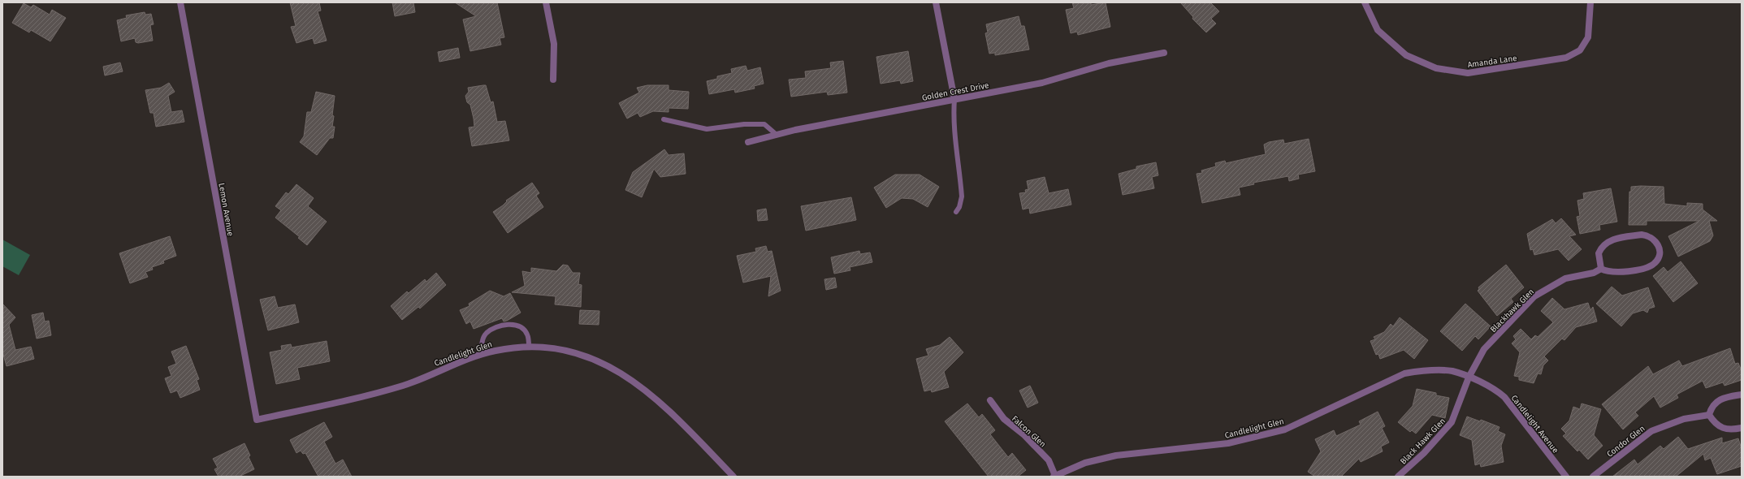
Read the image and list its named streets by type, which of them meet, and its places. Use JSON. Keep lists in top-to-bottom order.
{
  "streets": {
    "street": [
      "Amanda Lane",
      "Golden Crest Drive",
      "Lemon Avenue",
      "Blackhawk Glen",
      "Candlelight Glen",
      "Candlelight Avenue",
      "Falcon Glen",
      "Black Hawk Glen",
      "Condor Glen"
    ]
  },
  "crossings": [
    ["Lemon Avenue", "Candlelight Glen"],
    ["Blackhawk Glen", "Candlelight Glen"],
    ["Blackhawk Glen", "Candlelight Avenue"],
    ["Blackhawk Glen", "Black Hawk Glen"],
    ["Candlelight Glen", "Candlelight Avenue"],
    ["Candlelight Glen", "Falcon Glen"],
    ["Candlelight Glen", "Black Hawk Glen"],
    ["Candlelight Avenue", "Black Hawk Glen"]
  ]
}
